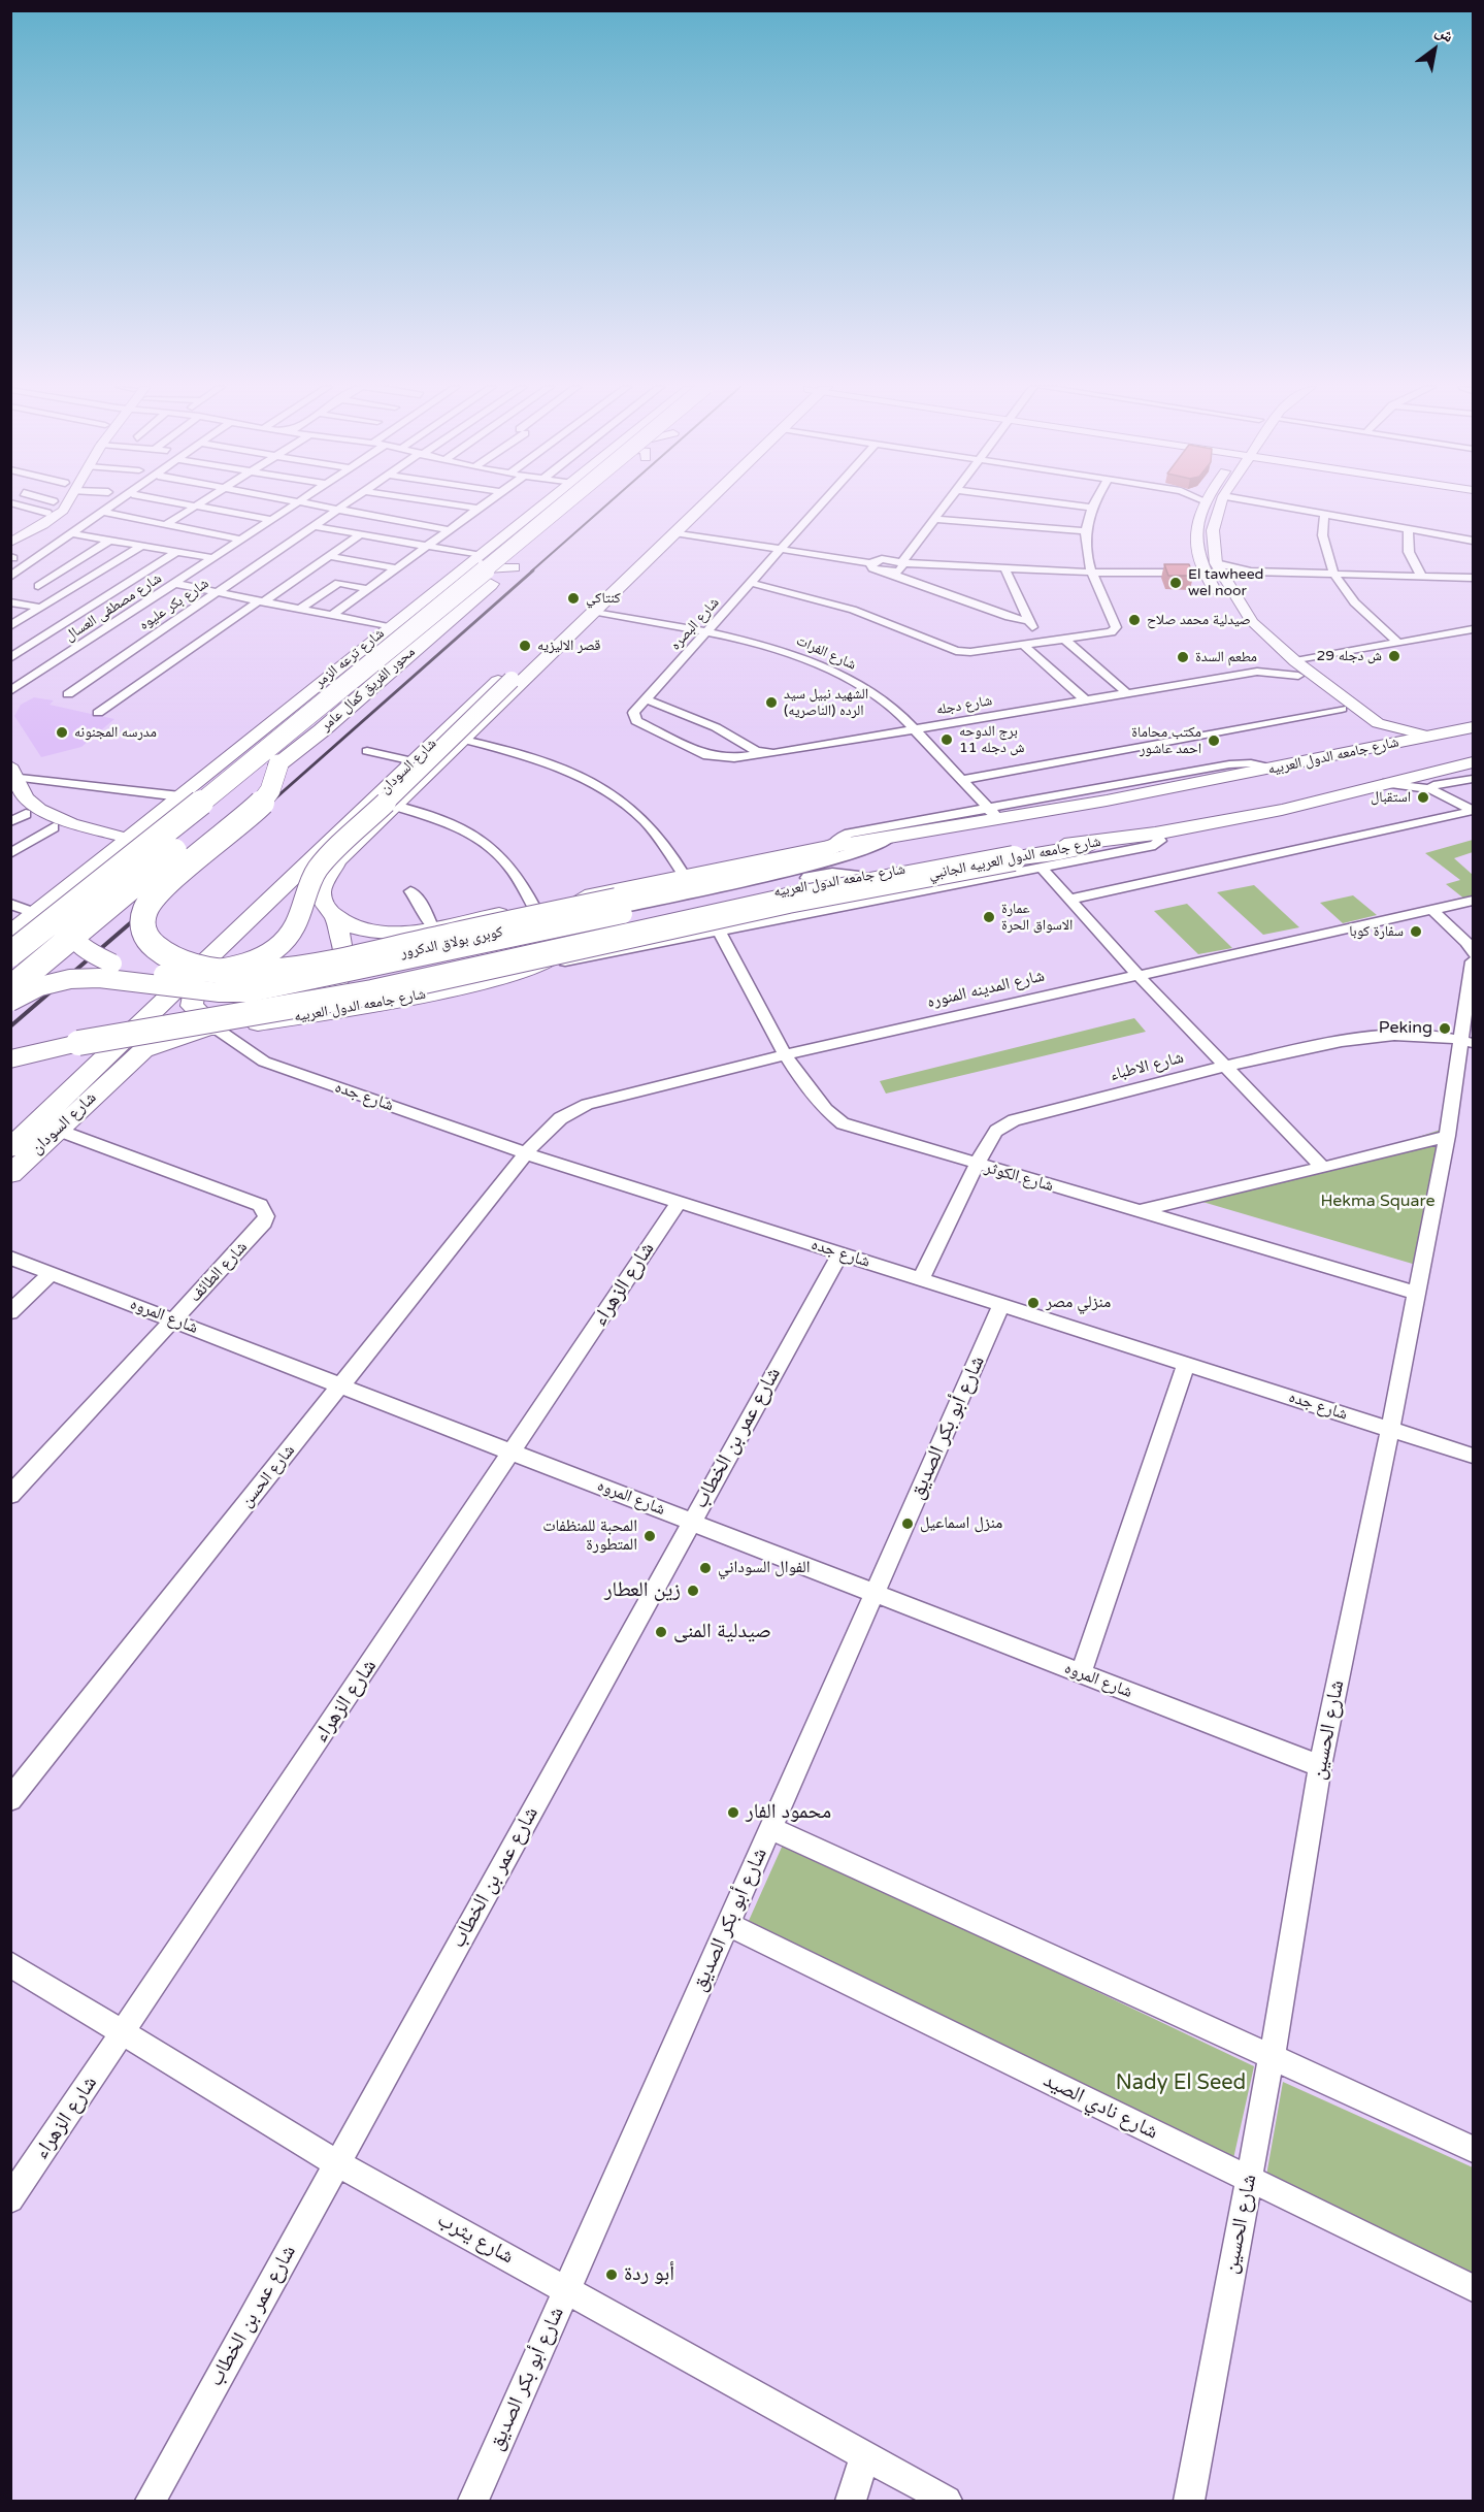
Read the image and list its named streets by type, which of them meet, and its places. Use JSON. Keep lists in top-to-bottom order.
{
  "streets": {
    "highway": ["محور الفريق كمال عامر"],
    "main road": ["شارع جامعه الدول العربيه", "شارع السودان", "كوبرى بولاق الدكرور"],
    "street": [
      "شارع بكر عليوه",
      "شارع مصطفى العسال",
      "شارع البصره",
      "شارع الفرات",
      "شارع ترعه الزمر",
      "شارع دجله",
      "شارع جامعه الدول العربيه الجانبي",
      "شارع المدينه المنوره",
      "شارع الاطباء",
      "شارع جده",
      "شارع الكوثر",
      "شارع الطائف",
      "شارع الزهراء",
      "شارع المروه",
      "شارع أبو بكر الصديق",
      "شارع عمر بن الخطاب",
      "شارع الحسن",
      "شارع الحسين",
      "شارع نادي الصيد",
      "شارع يثرب"
    ]
  },
  "crossings": [
    ["شارع البصره", "شارع الفرات"],
    ["شارع البصره", "شارع دجله"],
    ["شارع الفرات", "شارع دجله"],
    ["شارع الفرات", "شارع جامعه الدول العربيه"],
    ["شارع الفرات", "شارع السودان"],
    ["شارع جامعه الدول العربيه", "شارع السودان"],
    ["شارع جامعه الدول العربيه", "شارع جامعه الدول العربيه الجانبي"],
    ["شارع جامعه الدول العربيه", "كوبرى بولاق الدكرور"],
    ["شارع جامعه الدول العربيه", "شارع جده"],
    ["شارع السودان", "شارع جده"],
    ["شارع السودان", "شارع الطائف"],
    ["شارع جامعه الدول العربيه الجانبي", "شارع الكوثر"],
    ["شارع المدينه المنوره", "شارع جده"],
    ["شارع المدينه المنوره", "شارع الكوثر"],
    ["شارع المدينه المنوره", "شارع الحسن"],
    ["شارع الاطباء", "شارع جده"],
    ["شارع الاطباء", "شارع الكوثر"],
    ["شارع الاطباء", "شارع الحسين"],
    ["شارع جده", "شارع الزهراء"],
    ["شارع جده", "شارع أبو بكر الصديق"],
    ["شارع جده", "شارع عمر بن الخطاب"],
    ["شارع جده", "شارع الحسن"],
    ["شارع جده", "شارع الحسين"],
    ["شارع الكوثر", "شارع الحسين"],
    ["شارع الطائف", "شارع المروه"],
    ["شارع الزهراء", "شارع المروه"],
    ["شارع الزهراء", "شارع يثرب"],
    ["شارع المروه", "شارع أبو بكر الصديق"],
    ["شارع المروه", "شارع عمر بن الخطاب"],
    ["شارع المروه", "شارع الحسن"],
    ["شارع المروه", "شارع الحسين"],
    ["شارع أبو بكر الصديق", "شارع نادي الصيد"],
    ["شارع أبو بكر الصديق", "شارع يثرب"],
    ["شارع عمر بن الخطاب", "شارع يثرب"],
    ["شارع الحسين", "شارع نادي الصيد"]
  ],
  "parks": ["Hekma Square", "Nady El Seed"],
  "places": [
    "El tawheed wel noor",
    "كنتاكي",
    "صيدلية محمد صلاح",
    "قصر الاليزيه",
    "29 ش دجله",
    "مطعم السدة",
    "الشهيد نبيل سيد الرده (الناصريه)",
    "مدرسه المجنونه",
    "برج الدوحه 11 ش دجله",
    "مكتب محاماة احمد عاشور",
    "استقبال",
    "عمارة الاسواق الحرة",
    "سفارة كوبا",
    "Peking",
    "منزلي مصر",
    "منزل اسماعيل",
    "المحبة للمنظفات المتطورة",
    "الفوال السوداني",
    "زين العطار",
    "صيدلية المنى",
    "محمود الفار",
    "أبو ردة"
  ],
  "north": "top right"
}
